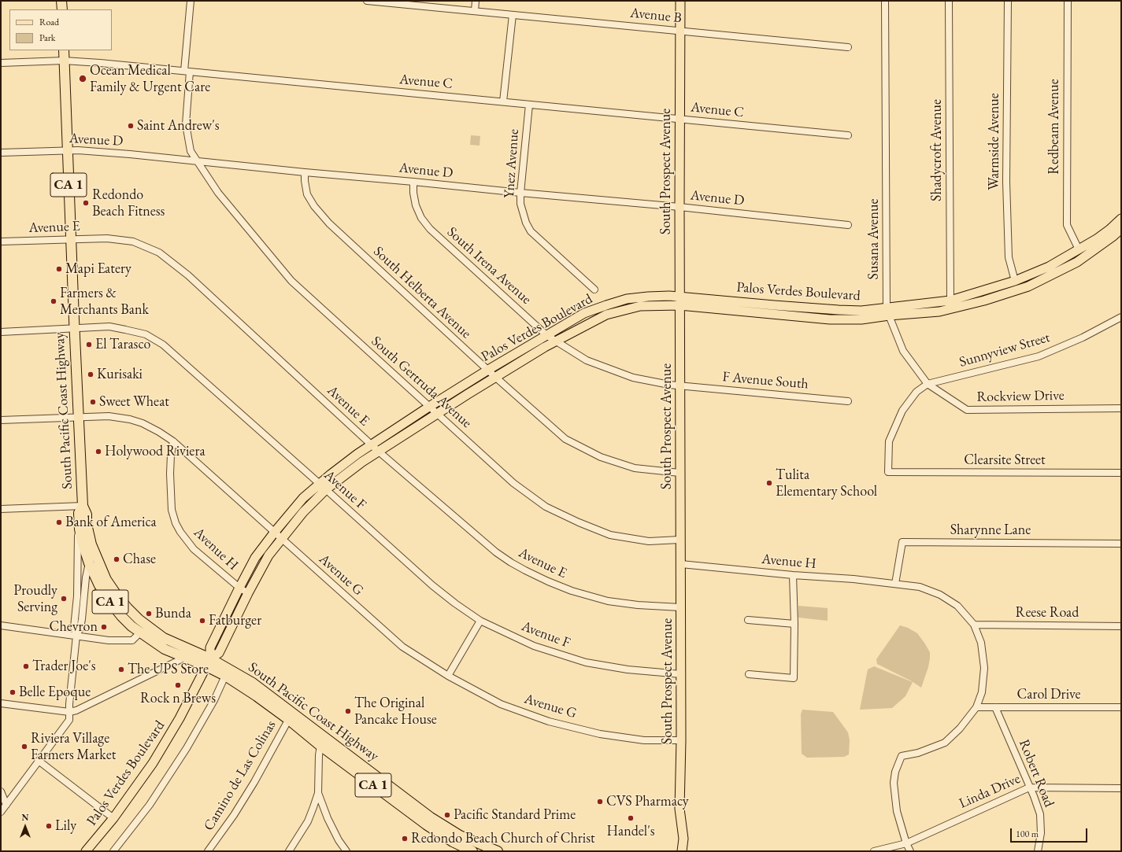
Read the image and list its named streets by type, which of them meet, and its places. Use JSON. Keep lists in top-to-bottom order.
{
  "streets": {
    "highway": ["CA 1", "South Pacific Coast Highway"],
    "main road": ["South Prospect Avenue", "Palos Verdes Boulevard"],
    "street": [
      "Avenue B",
      "Avenue C",
      "Redbeam Avenue",
      "Avenue D",
      "Warmside Avenue",
      "Shadycroft Avenue",
      "Ynez Avenue",
      "Avenue E",
      "Susana Avenue",
      "South Irena Avenue",
      "South Helberta Avenue",
      "Sunnyview Street",
      "F Avenue South",
      "South Gertruda Avenue",
      "Rockview Drive",
      "Clearsite Street",
      "Avenue F",
      "Sharynne Lane",
      "Avenue H",
      "Avenue G",
      "Reese Road",
      "Carol Drive",
      "Robert Road",
      "Camino de Las Colinas",
      "Linda Drive"
    ]
  },
  "crossings": [
    ["Avenue B", "South Prospect Avenue"],
    ["Avenue C", "Ynez Avenue"],
    ["Avenue C", "South Prospect Avenue"],
    ["Avenue C", "South Gertruda Avenue"],
    ["Avenue C", "South Pacific Coast Highway"],
    ["Redbeam Avenue", "Palos Verdes Boulevard"],
    ["Avenue D", "Ynez Avenue"],
    ["Avenue D", "South Prospect Avenue"],
    ["Avenue D", "South Irena Avenue"],
    ["Avenue D", "South Helberta Avenue"],
    ["Avenue D", "South Gertruda Avenue"],
    ["Avenue D", "South Pacific Coast Highway"],
    ["Warmside Avenue", "Palos Verdes Boulevard"],
    ["Shadycroft Avenue", "Palos Verdes Boulevard"],
    ["South Prospect Avenue", "Avenue E"],
    ["South Prospect Avenue", "South Irena Avenue"],
    ["South Prospect Avenue", "Palos Verdes Boulevard"],
    ["South Prospect Avenue", "South Helberta Avenue"],
    ["South Prospect Avenue", "F Avenue South"],
    ["South Prospect Avenue", "South Gertruda Avenue"],
    ["South Prospect Avenue", "Avenue F"],
    ["South Prospect Avenue", "Avenue H"],
    ["South Prospect Avenue", "Avenue G"],
    ["Avenue E", "Palos Verdes Boulevard"],
    ["Avenue E", "South Pacific Coast Highway"],
    ["Susana Avenue", "Palos Verdes Boulevard"],
    ["Susana Avenue", "Sunnyview Street"],
    ["Susana Avenue", "Rockview Drive"],
    ["Susana Avenue", "Clearsite Street"],
    ["South Irena Avenue", "Palos Verdes Boulevard"],
    ["South Irena Avenue", "F Avenue South"],
    ["Palos Verdes Boulevard", "South Helberta Avenue"],
    ["Palos Verdes Boulevard", "South Gertruda Avenue"],
    ["Palos Verdes Boulevard", "South Pacific Coast Highway"],
    ["Palos Verdes Boulevard", "Avenue F"],
    ["Palos Verdes Boulevard", "Avenue H"],
    ["Palos Verdes Boulevard", "Avenue G"],
    ["Sunnyview Street", "Rockview Drive"],
    ["Sunnyview Street", "Clearsite Street"],
    ["Rockview Drive", "Clearsite Street"],
    ["South Pacific Coast Highway", "Avenue F"],
    ["South Pacific Coast Highway", "Avenue G"],
    ["South Pacific Coast Highway", "Camino de Las Colinas"],
    ["Sharynne Lane", "Avenue H"],
    ["Avenue H", "Avenue G"],
    ["Avenue H", "Reese Road"],
    ["Avenue H", "Carol Drive"],
    ["Avenue H", "Linda Drive"],
    ["Carol Drive", "Robert Road"],
    ["Robert Road", "Linda Drive"]
  ],
  "places": [
    "Ocean Medical Family & Urgent Care",
    "Saint Andrew's",
    "Redondo Beach Fitness",
    "Mapi Eatery",
    "Farmers & Merchants Bank",
    "El Tarasco",
    "Kurisaki",
    "Sweet Wheat",
    "Holywood Riviera",
    "Tulita Elementary School",
    "Bank of America",
    "Chase",
    "Proudly Serving",
    "Bunda",
    "Fatburger",
    "Chevron",
    "Trader Joe's",
    "The UPS Store",
    "Rock n Brews",
    "Belle Epoque",
    "The Original Pancake House",
    "Riviera Village Farmers Market",
    "CVS Pharmacy",
    "Pacific Standard Prime",
    "Handel's",
    "Lily",
    "Redondo Beach Church of Christ"
  ],
  "legend": ["Road", "Park"],
  "scale_bar": "100 m",
  "north": "top"
}
